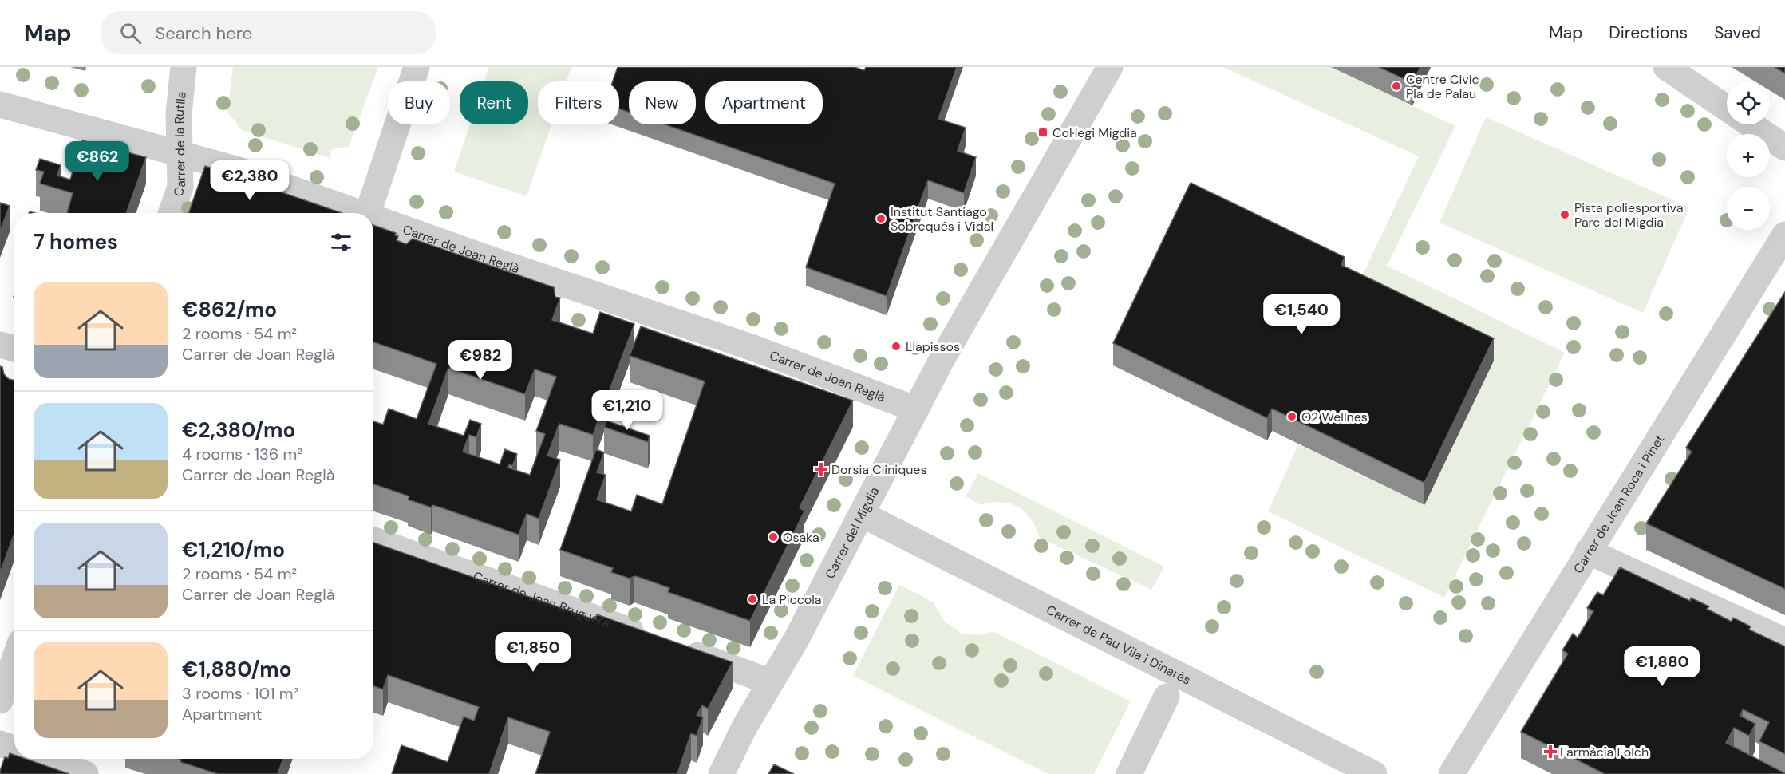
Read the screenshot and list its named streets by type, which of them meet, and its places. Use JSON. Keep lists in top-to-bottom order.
{
  "streets": {
    "street": [
      "Carrer de la Rutlla",
      "Carrer de Joan Reglà",
      "Carrer de Joan Roca i Pinet",
      "Carrer del Migdia",
      "Carrer de Joan Bruguera",
      "Carrer de Pau Vila i Dinarès"
    ]
  },
  "crossings": [
    ["Carrer de la Rutlla", "Carrer de Joan Reglà"],
    ["Carrer de Joan Reglà", "Carrer del Migdia"],
    ["Carrer del Migdia", "Carrer de Pau Vila i Dinarès"]
  ],
  "places": {
    "other": [
      "Centre Civic Pla de Palau",
      "Pista poliesportiva Parc del Migdia",
      "Institut Santiago Sobrequés i Vidal",
      "Llapissos",
      "O2 Wellnes",
      "Osaka",
      "La Piccola"
    ],
    "transit": ["Col·legi Migdia"],
    "health": ["Dorsia Cliniques", "Farmàcia Folch"]
  },
  "page": {
    "header": "Map",
    "search": "Search here",
    "nav": ["Map", "Directions", "Saved"],
    "map_buttons": ["+", "−"],
    "chip": [
      "Buy",
      "Rent",
      "Filters",
      "New",
      "Apartment"
    ],
    "price": [
      "€862",
      "€2,380",
      "€1,540",
      "€982",
      "€1,210",
      "€1,850",
      "€1,880"
    ],
    "heading": "7 homes",
    "list": [
      {
        "name": "€862/mo",
        "note": "2 rooms · 54 m² · Carrer de Joan Reglà"
      },
      {
        "name": "€2,380/mo",
        "note": "4 rooms · 136 m² · Carrer de Joan Reglà"
      },
      {
        "name": "€1,210/mo",
        "note": "2 rooms · 54 m² · Carrer de Joan Reglà"
      },
      {
        "name": "€1,880/mo",
        "note": "3 rooms · 101 m² · Apartment"
      }
    ]
  }
}
